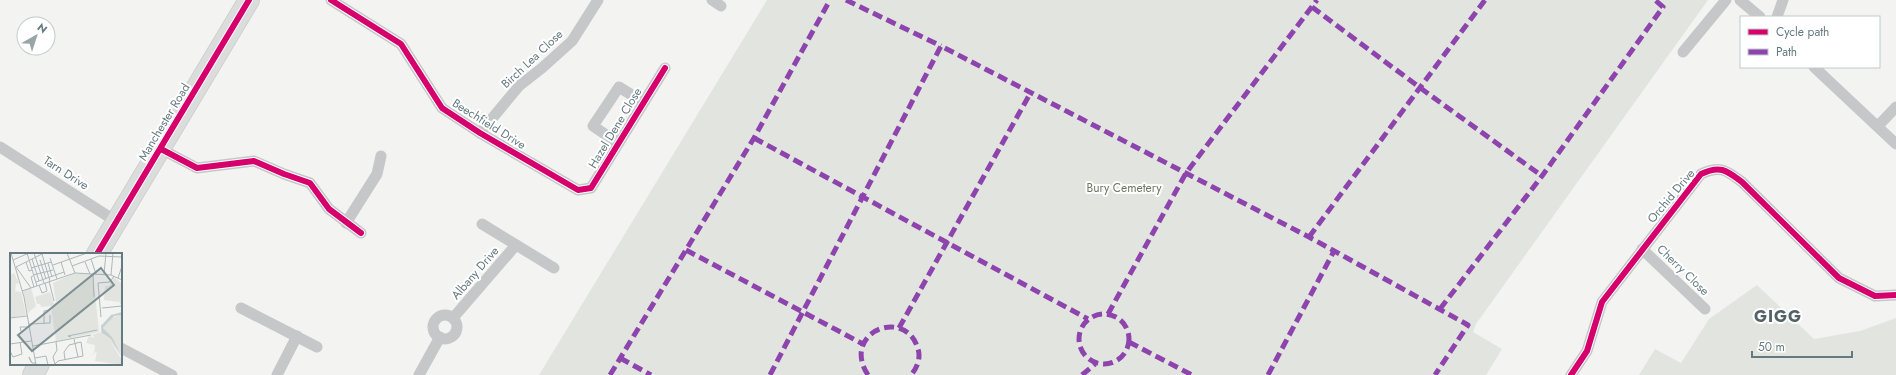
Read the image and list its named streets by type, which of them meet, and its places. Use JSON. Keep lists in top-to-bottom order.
{
  "streets": {
    "highway": ["Manchester Road"],
    "street": [
      "Birch Lea Close",
      "Beechfield Drive",
      "Hazel Dene Close",
      "Tarn Drive",
      "Orchid Drive",
      "Cherry Close",
      "Albany Drive"
    ]
  },
  "crossings": [
    ["Birch Lea Close", "Beechfield Drive"],
    ["Manchester Road", "Tarn Drive"],
    ["Beechfield Drive", "Hazel Dene Close"],
    ["Orchid Drive", "Cherry Close"]
  ],
  "districts": ["GIGG"],
  "parks": ["Bury Cemetery"],
  "legend": ["Cycle path", "Path"],
  "scale_bar": "50 m",
  "north": "top right"
}
